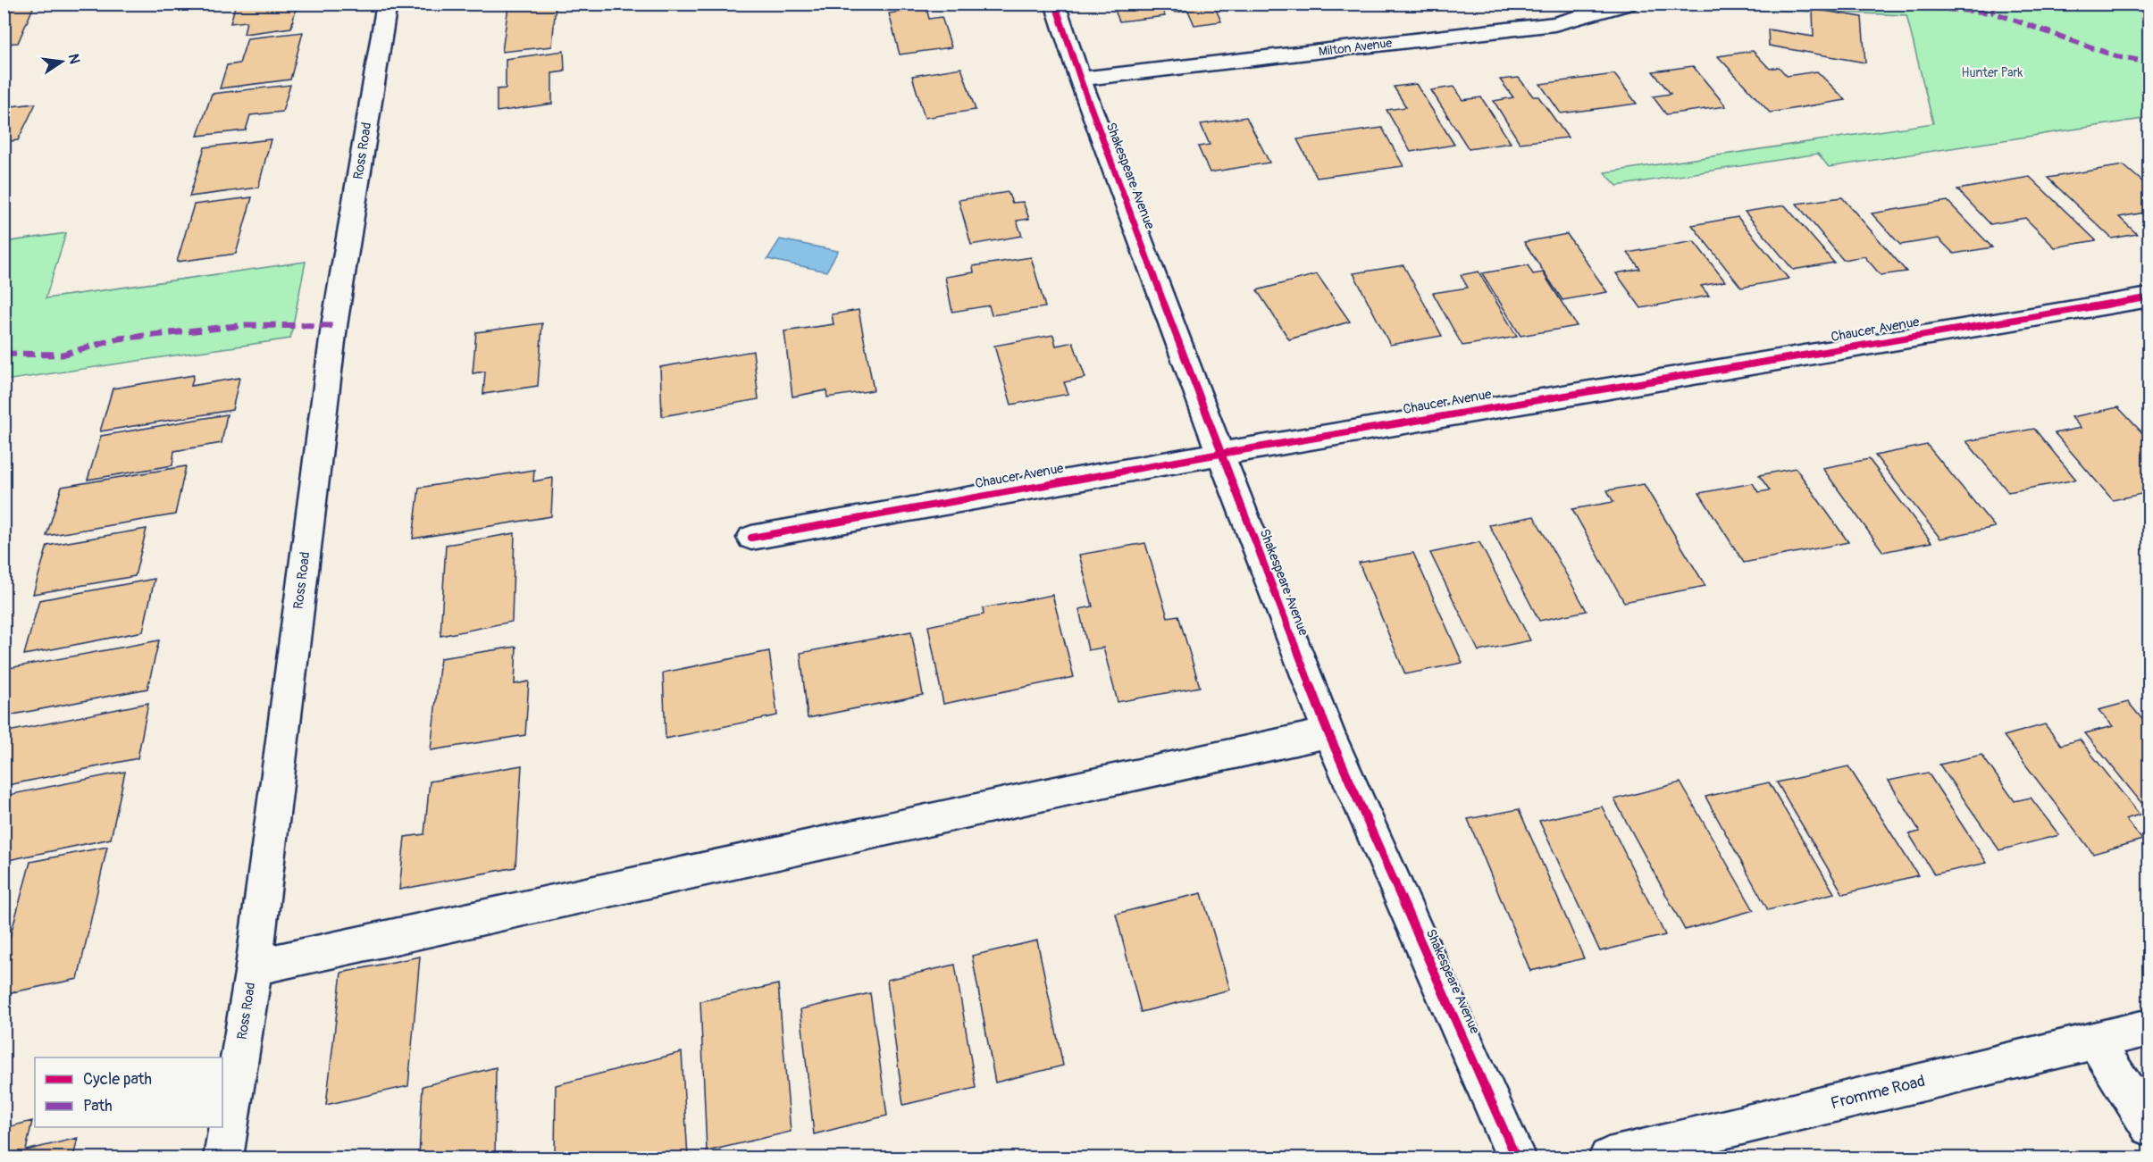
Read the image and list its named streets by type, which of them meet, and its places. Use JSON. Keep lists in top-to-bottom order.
{
  "streets": {
    "street": [
      "Milton Avenue",
      "Ross Road",
      "Shakespeare Avenue",
      "Chaucer Avenue",
      "Fromme Road"
    ]
  },
  "crossings": [
    ["Milton Avenue", "Shakespeare Avenue"],
    ["Shakespeare Avenue", "Chaucer Avenue"]
  ],
  "parks": ["Hunter Park"],
  "legend": ["Cycle path", "Path"],
  "north": "right"
}
